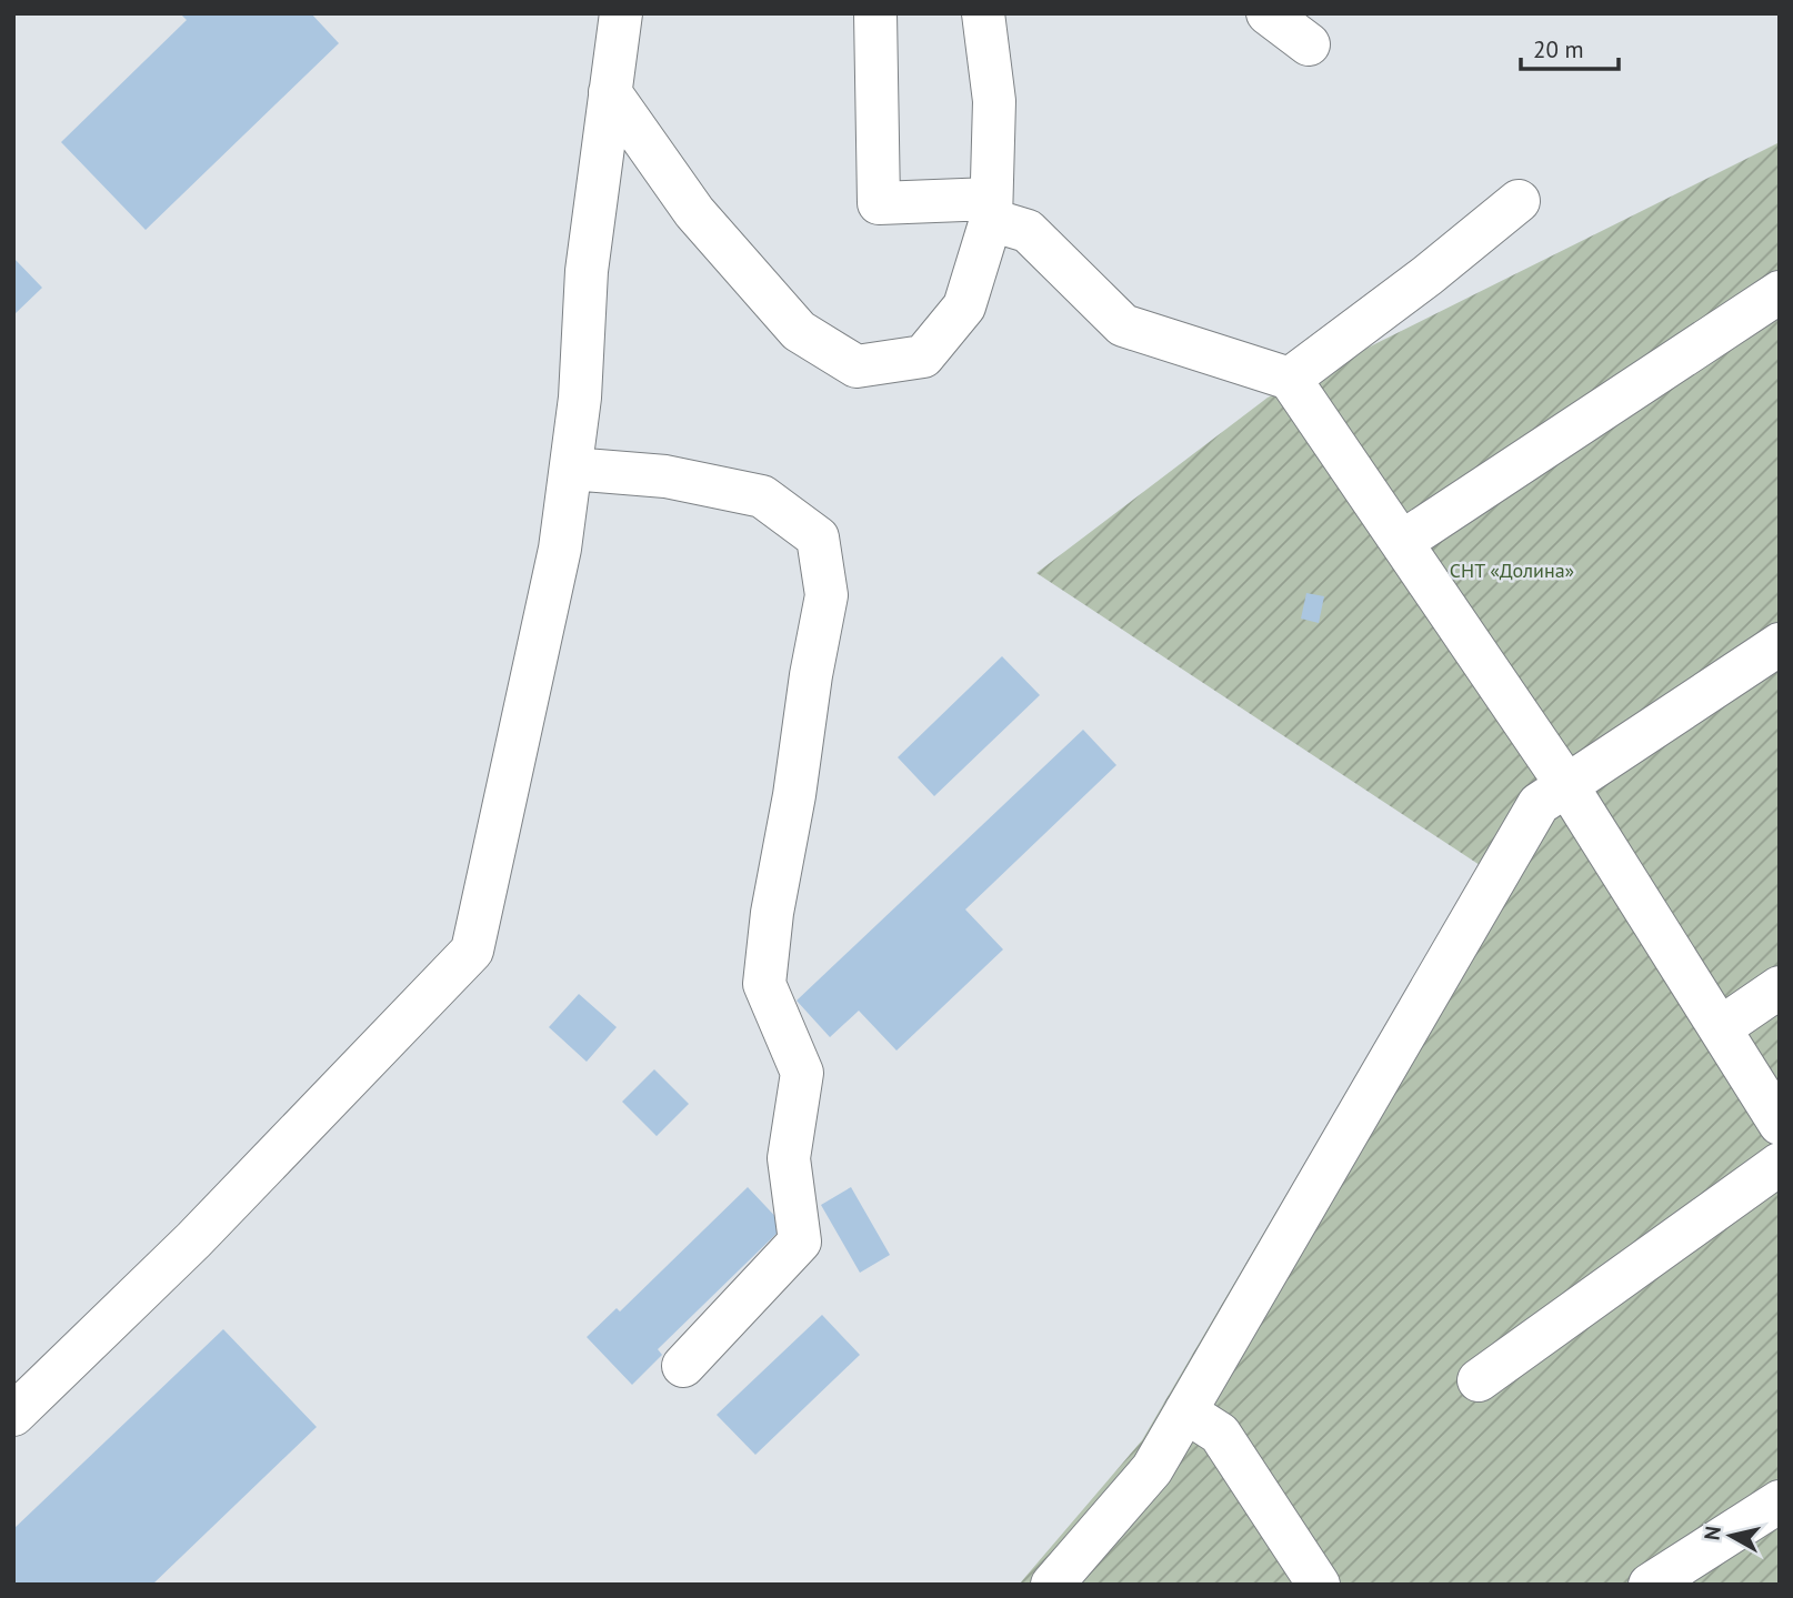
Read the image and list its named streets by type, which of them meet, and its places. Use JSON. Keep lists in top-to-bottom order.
{
  "parks": ["СНТ «Долина»"],
  "scale_bar": "20 m",
  "north": "left"
}
